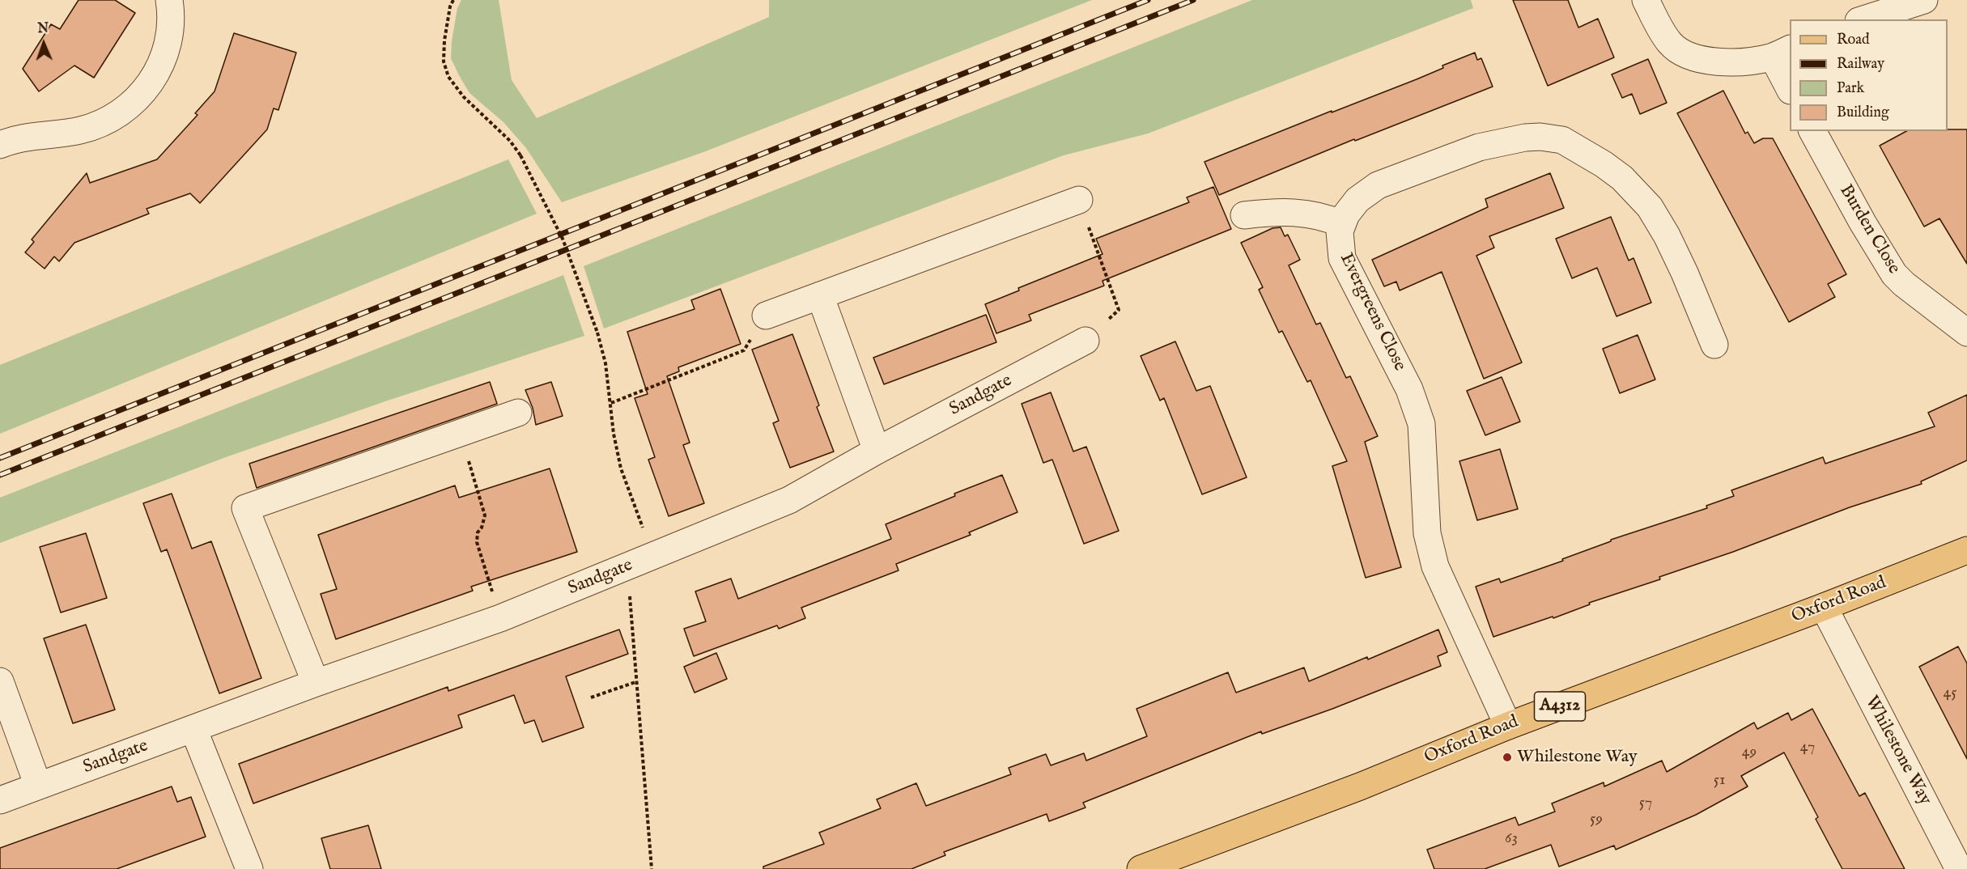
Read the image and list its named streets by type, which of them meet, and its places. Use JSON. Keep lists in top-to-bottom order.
{
  "streets": {
    "main road": ["Oxford Road", "A4312"],
    "street": [
      "Burden Close",
      "Evergreens Close",
      "Sandgate",
      "Whilestone Way"
    ]
  },
  "crossings": [
    ["Evergreens Close", "Oxford Road"],
    ["Oxford Road", "Whilestone Way"]
  ],
  "places": ["Whilestone Way"],
  "house_numbers": [
    "45",
    "47",
    "49",
    "51",
    "57",
    "59",
    "63"
  ],
  "legend": [
    "Road",
    "Railway",
    "Park",
    "Building"
  ],
  "north": "top"
}
